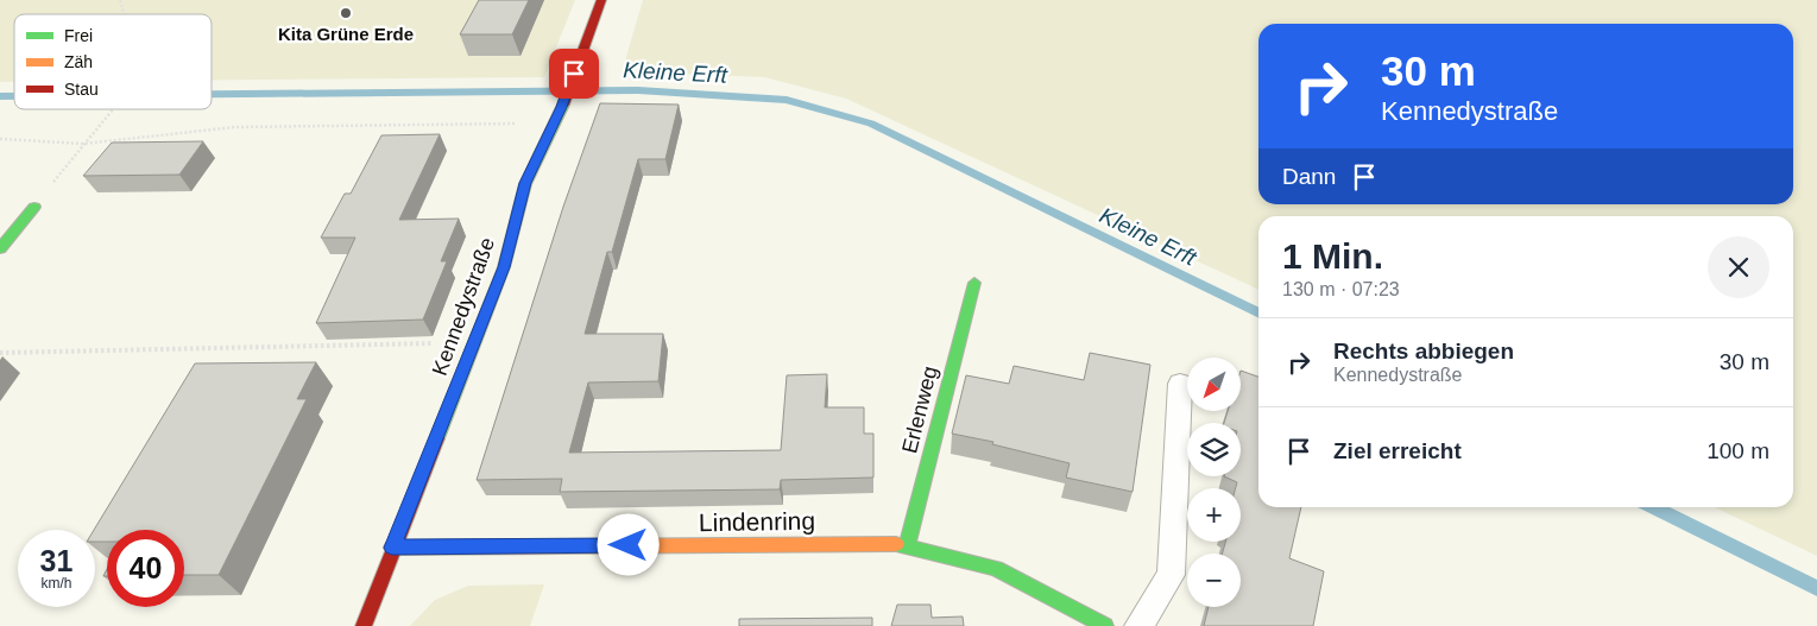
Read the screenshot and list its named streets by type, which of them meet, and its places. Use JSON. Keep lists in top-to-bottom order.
{
  "streets": {
    "street": ["Kennedystraße", "Erlenweg", "Lindenring"]
  },
  "crossings": [
    ["Kennedystraße", "Lindenring"],
    ["Erlenweg", "Lindenring"]
  ],
  "water": ["Kleine Erft"],
  "places": ["Kita Grüne Erde"],
  "legend": ["Frei", "Zäh", "Stau"],
  "north": "bottom left",
  "page": {
    "turn": ["30 m", "Kennedystraße"],
    "then": "Dann",
    "heading": ["1 Min.", "130 m · 07:23"],
    "list": [
      {
        "name": "Rechts abbiegen",
        "note": "Kennedystraße",
        "value": "30 m"
      },
      {
        "name": "Ziel erreicht",
        "value": "100 m"
      }
    ],
    "map_buttons": ["+", "−"],
    "speed": "31 km/h",
    "limit": "40"
  }
}
